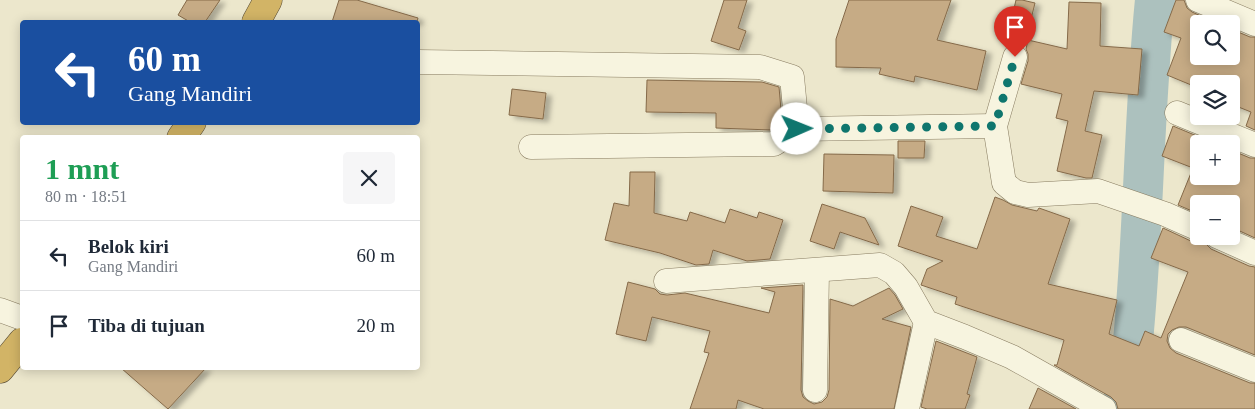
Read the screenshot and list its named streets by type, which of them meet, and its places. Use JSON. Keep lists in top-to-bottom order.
{
  "page": {
    "map_buttons": ["+", "−"],
    "turn": ["60 m", "Gang Mandiri"],
    "heading": ["1 mnt", "80 m · 18:51"],
    "list": [
      {
        "name": "Belok kiri",
        "note": "Gang Mandiri",
        "value": "60 m"
      },
      {
        "name": "Tiba di tujuan",
        "value": "20 m"
      }
    ]
  }
}
